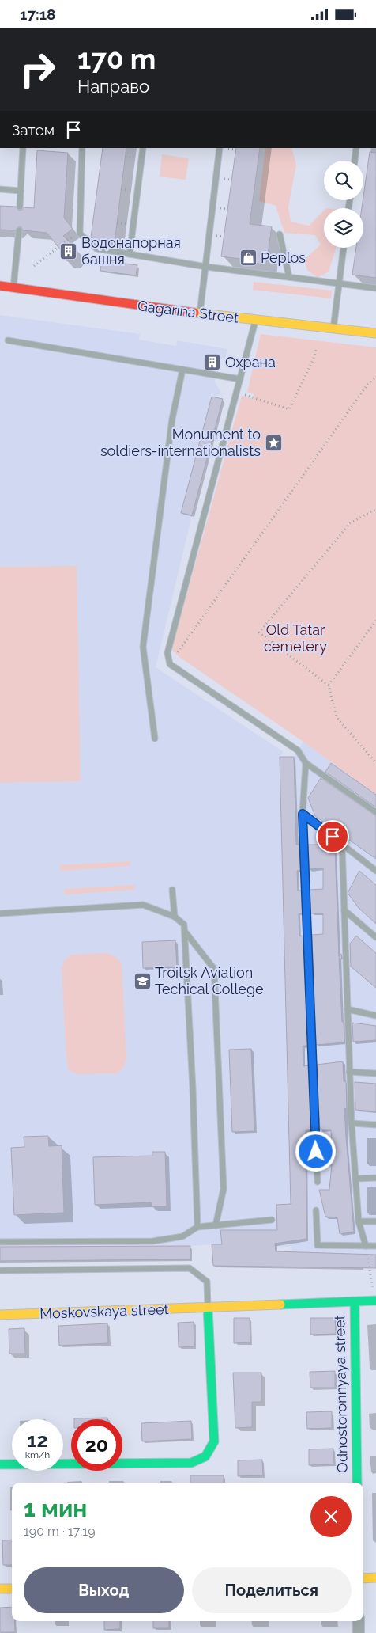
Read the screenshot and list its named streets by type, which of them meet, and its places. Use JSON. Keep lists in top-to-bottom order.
{
  "streets": {
    "street": ["Gagarina Street", "Moskovskaya street", "Odnostoronnyaya street"]
  },
  "crossings": [
    ["Moskovskaya street", "Odnostoronnyaya street"]
  ],
  "parks": ["Old Tatar cemetery"],
  "places": {
    "building": ["Водонапорная башня", "Охрана"],
    "shop": ["Peplos"],
    "place": ["Monument to soldiers-internationalists"],
    "school or university": ["Troitsk Aviation Techical College"]
  },
  "page": {
    "status": "17:18",
    "turn": ["170 m", "Направо"],
    "then": "Затем",
    "speed": "12 km/h",
    "limit": "20",
    "heading": ["1 мин", "190 m · 17:19"],
    "buttons": ["Выход", "Поделиться"]
  }
}
